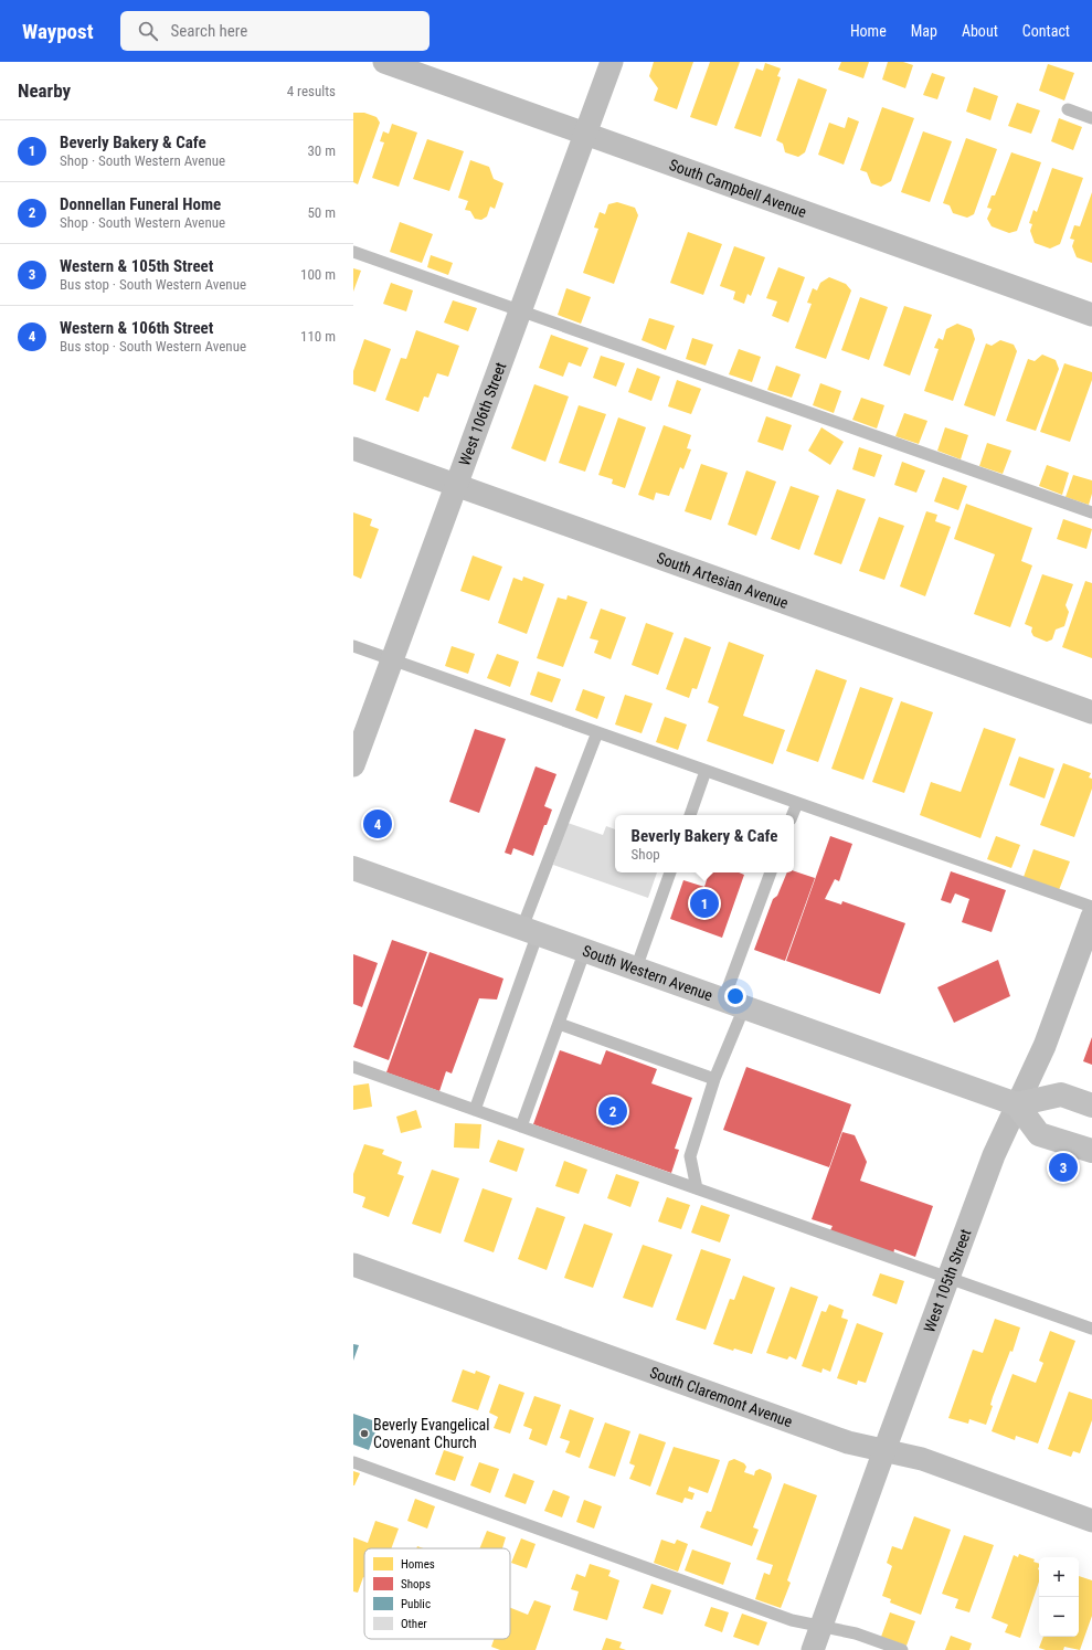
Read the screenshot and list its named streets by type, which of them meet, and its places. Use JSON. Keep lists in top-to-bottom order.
{
  "streets": {
    "main road": ["South Western Avenue"],
    "street": [
      "South Campbell Avenue",
      "West 106th Street",
      "South Artesian Avenue",
      "West 105th Street",
      "South Claremont Avenue"
    ]
  },
  "crossings": [
    ["South Campbell Avenue", "West 106th Street"],
    ["West 106th Street", "South Artesian Avenue"],
    ["South Western Avenue", "West 105th Street"],
    ["West 105th Street", "South Claremont Avenue"]
  ],
  "places": ["Beverly Evangelical Covenant Church"],
  "legend": [
    "Homes",
    "Shops",
    "Public",
    "Other"
  ],
  "page": {
    "header": "Waypost",
    "search": "Search here",
    "nav": [
      "Home",
      "Map",
      "About",
      "Contact"
    ],
    "heading": ["Nearby", "4 results"],
    "list": [
      {
        "mark": "1",
        "name": "Beverly Bakery & Cafe",
        "note": "Shop · South Western Avenue",
        "value": "30 m"
      },
      {
        "mark": "2",
        "name": "Donnellan Funeral Home",
        "note": "Shop · South Western Avenue",
        "value": "50 m"
      },
      {
        "mark": "3",
        "name": "Western & 105th Street",
        "note": "Bus stop · South Western Avenue",
        "value": "100 m"
      },
      {
        "mark": "4",
        "name": "Western & 106th Street",
        "note": "Bus stop · South Western Avenue",
        "value": "110 m"
      }
    ],
    "pins": [
      "4",
      "1",
      "2",
      "3"
    ],
    "popup": ["Beverly Bakery & Cafe", "Shop"],
    "map_buttons": ["+", "−"]
  }
}
